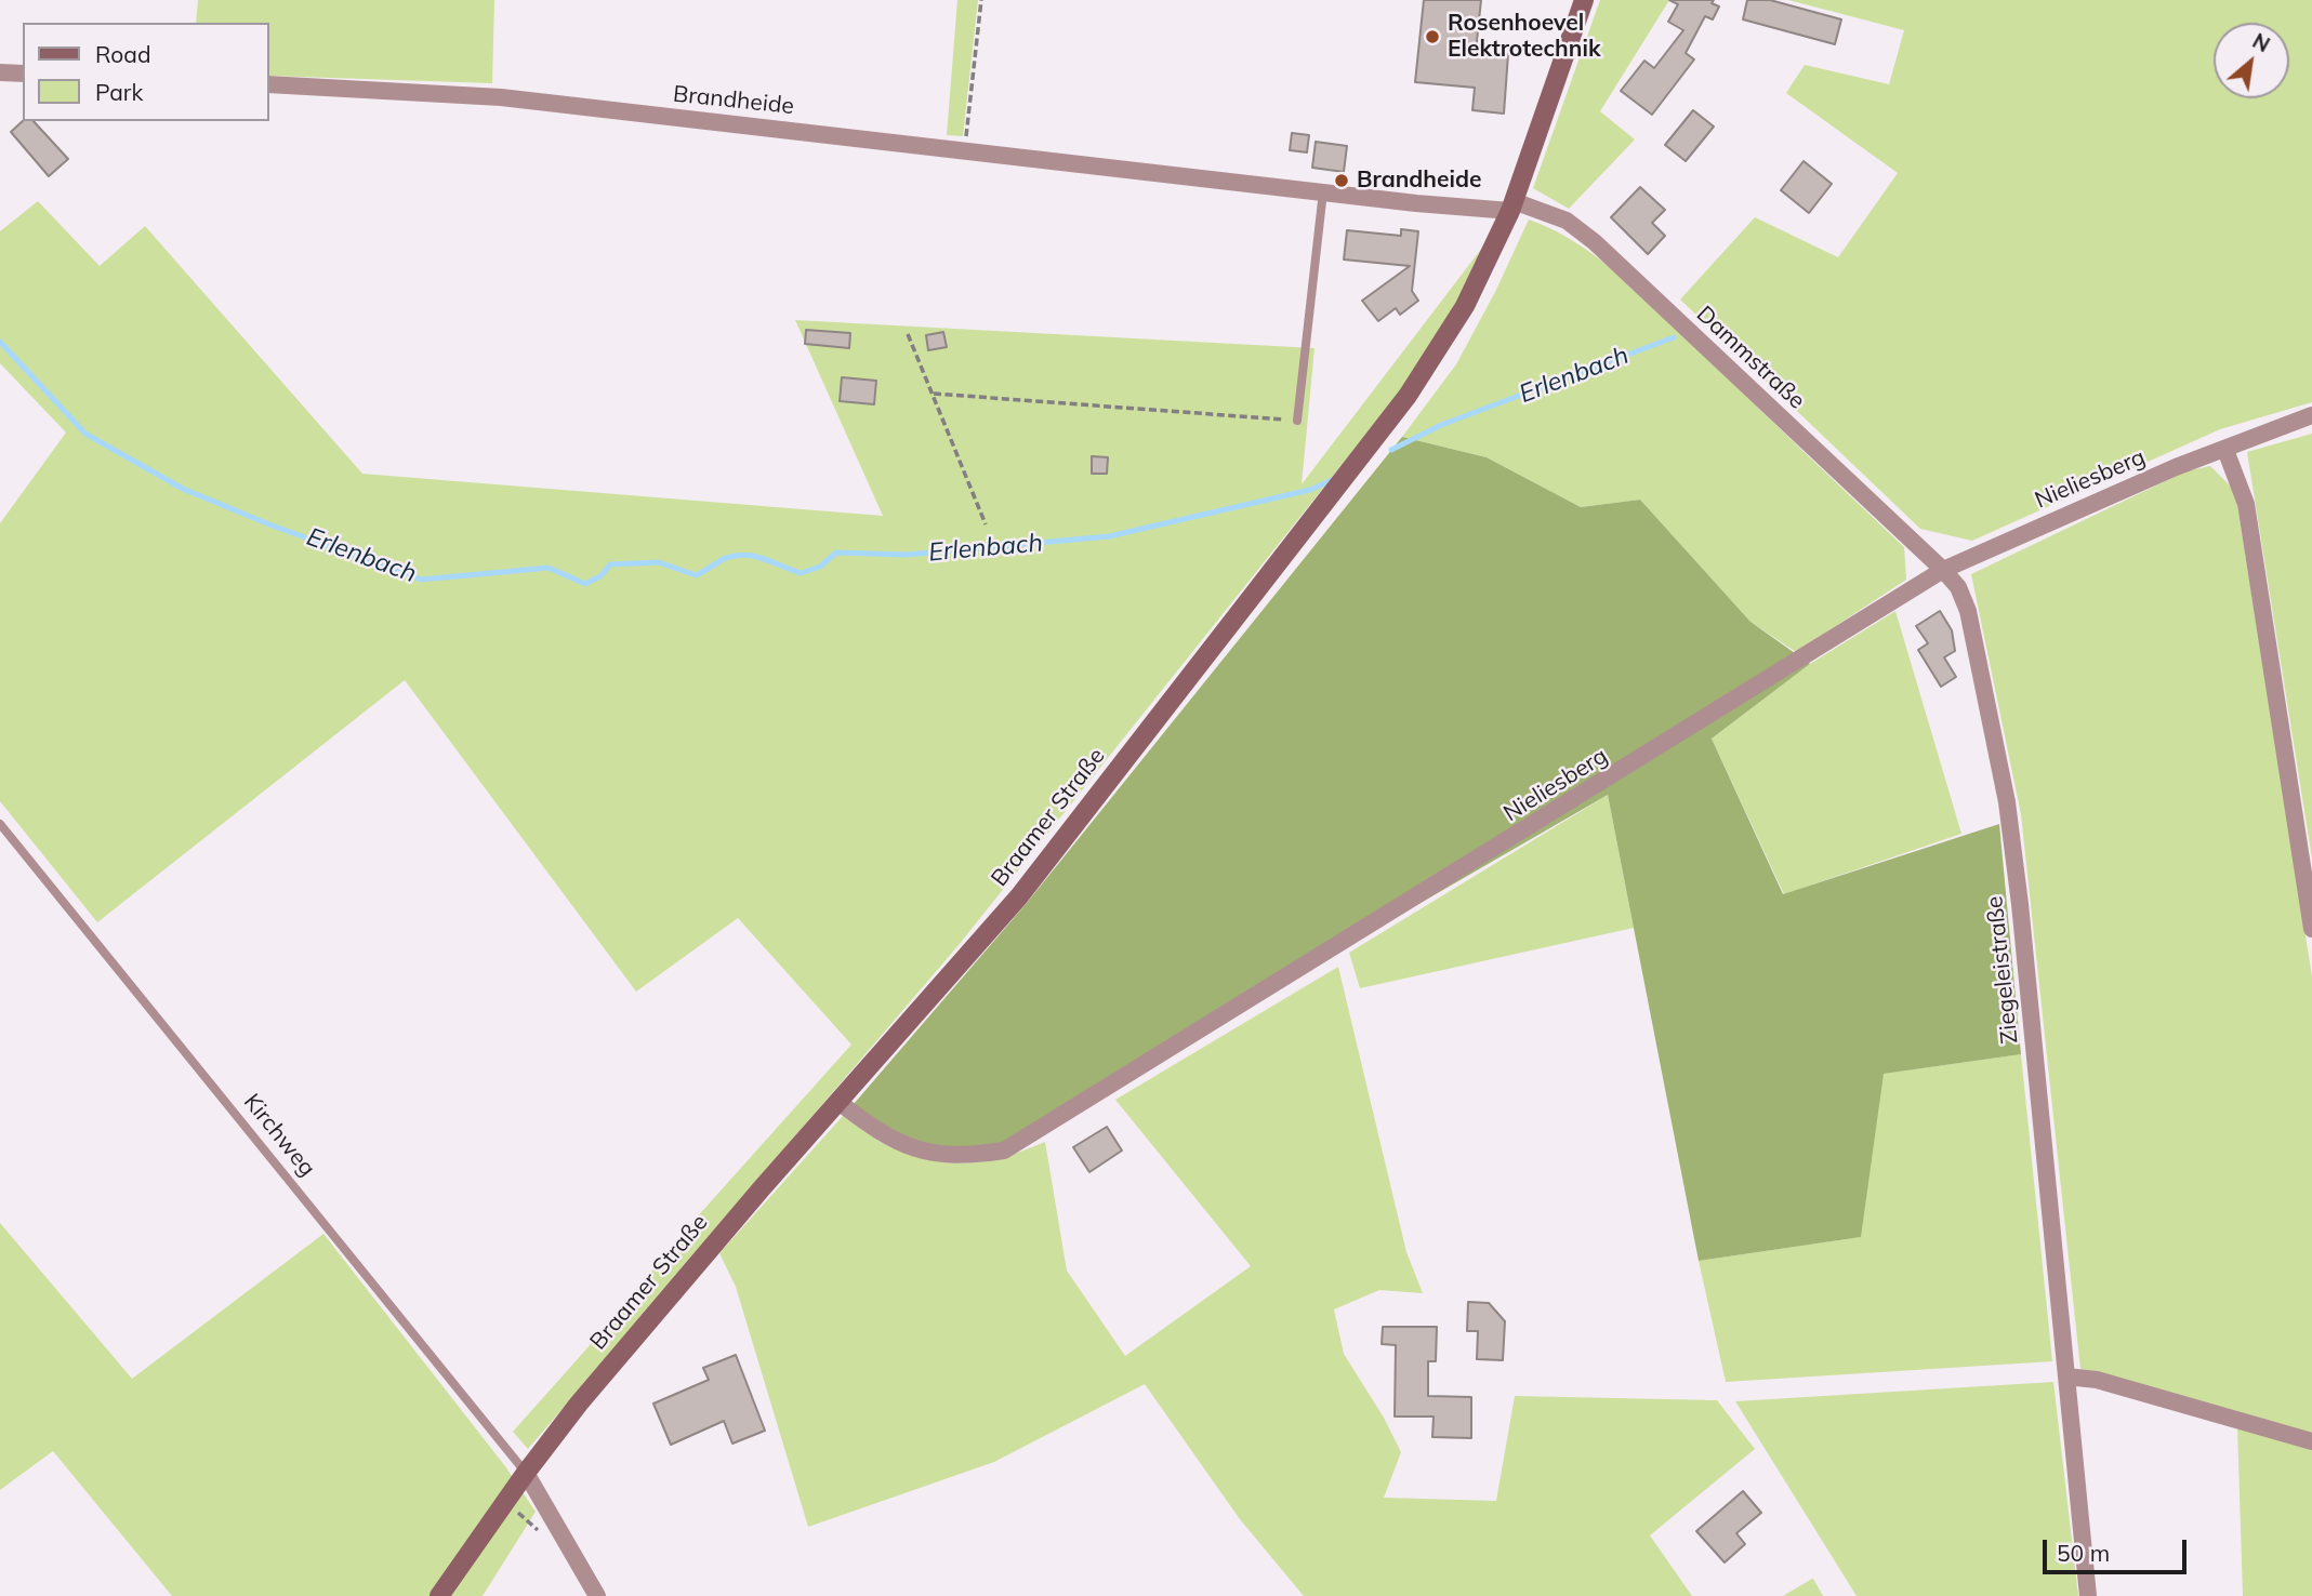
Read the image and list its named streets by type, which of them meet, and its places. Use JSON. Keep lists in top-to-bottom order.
{
  "streets": {
    "street": [
      "Brandheide",
      "Dammstraße",
      "Nieliesberg",
      "Braamer Straße",
      "Ziegeleistraße"
    ],
    "lane": ["Kirchweg"]
  },
  "crossings": [
    ["Brandheide", "Dammstraße"],
    ["Brandheide", "Braamer Straße"],
    ["Dammstraße", "Nieliesberg"],
    ["Dammstraße", "Braamer Straße"],
    ["Dammstraße", "Ziegeleistraße"],
    ["Nieliesberg", "Braamer Straße"],
    ["Nieliesberg", "Ziegeleistraße"],
    ["Braamer Straße", "Kirchweg"]
  ],
  "water": ["Erlenbach"],
  "places": ["Rosenhoevel Elektrotechnik", "Brandheide"],
  "legend": ["Road", "Park"],
  "scale_bar": "50 m",
  "north": "top right"
}
